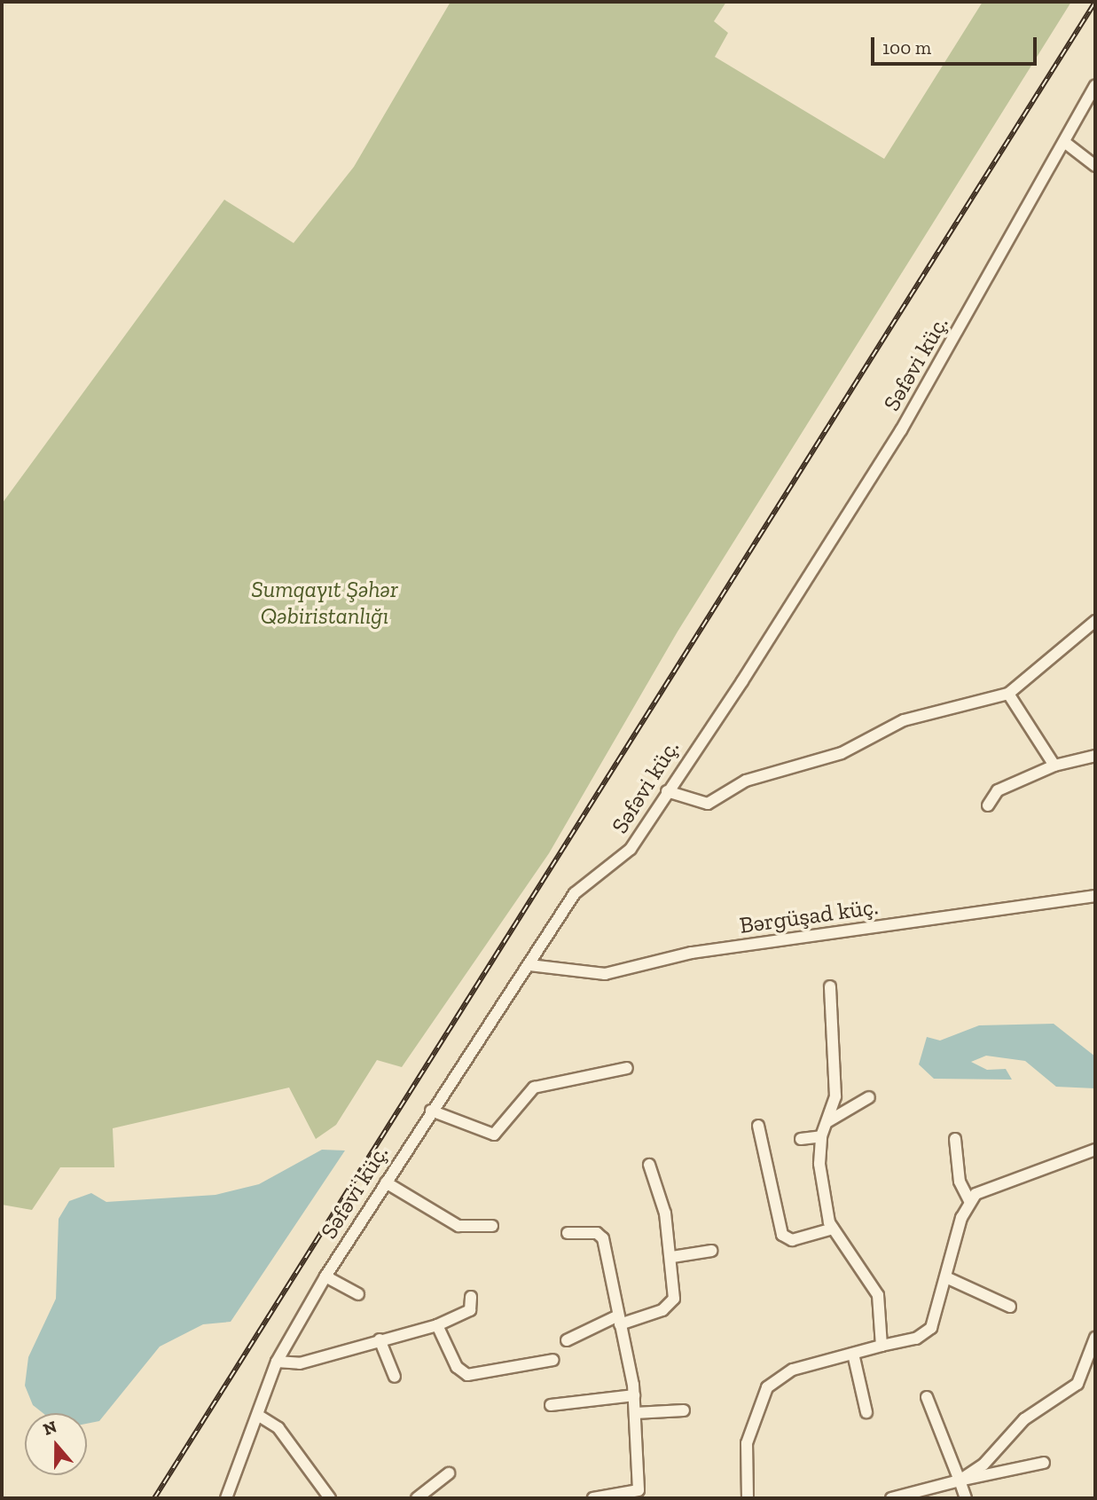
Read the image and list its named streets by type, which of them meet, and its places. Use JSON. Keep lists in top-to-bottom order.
{
  "streets": {
    "street": ["Səfəvi küç.", "Bərgüşad küç."]
  },
  "crossings": [
    ["Səfəvi küç.", "Bərgüşad küç."]
  ],
  "parks": ["Sumqayıt Şəhər Qəbiristanlığı"],
  "scale_bar": "100 m",
  "north": "top"
}
